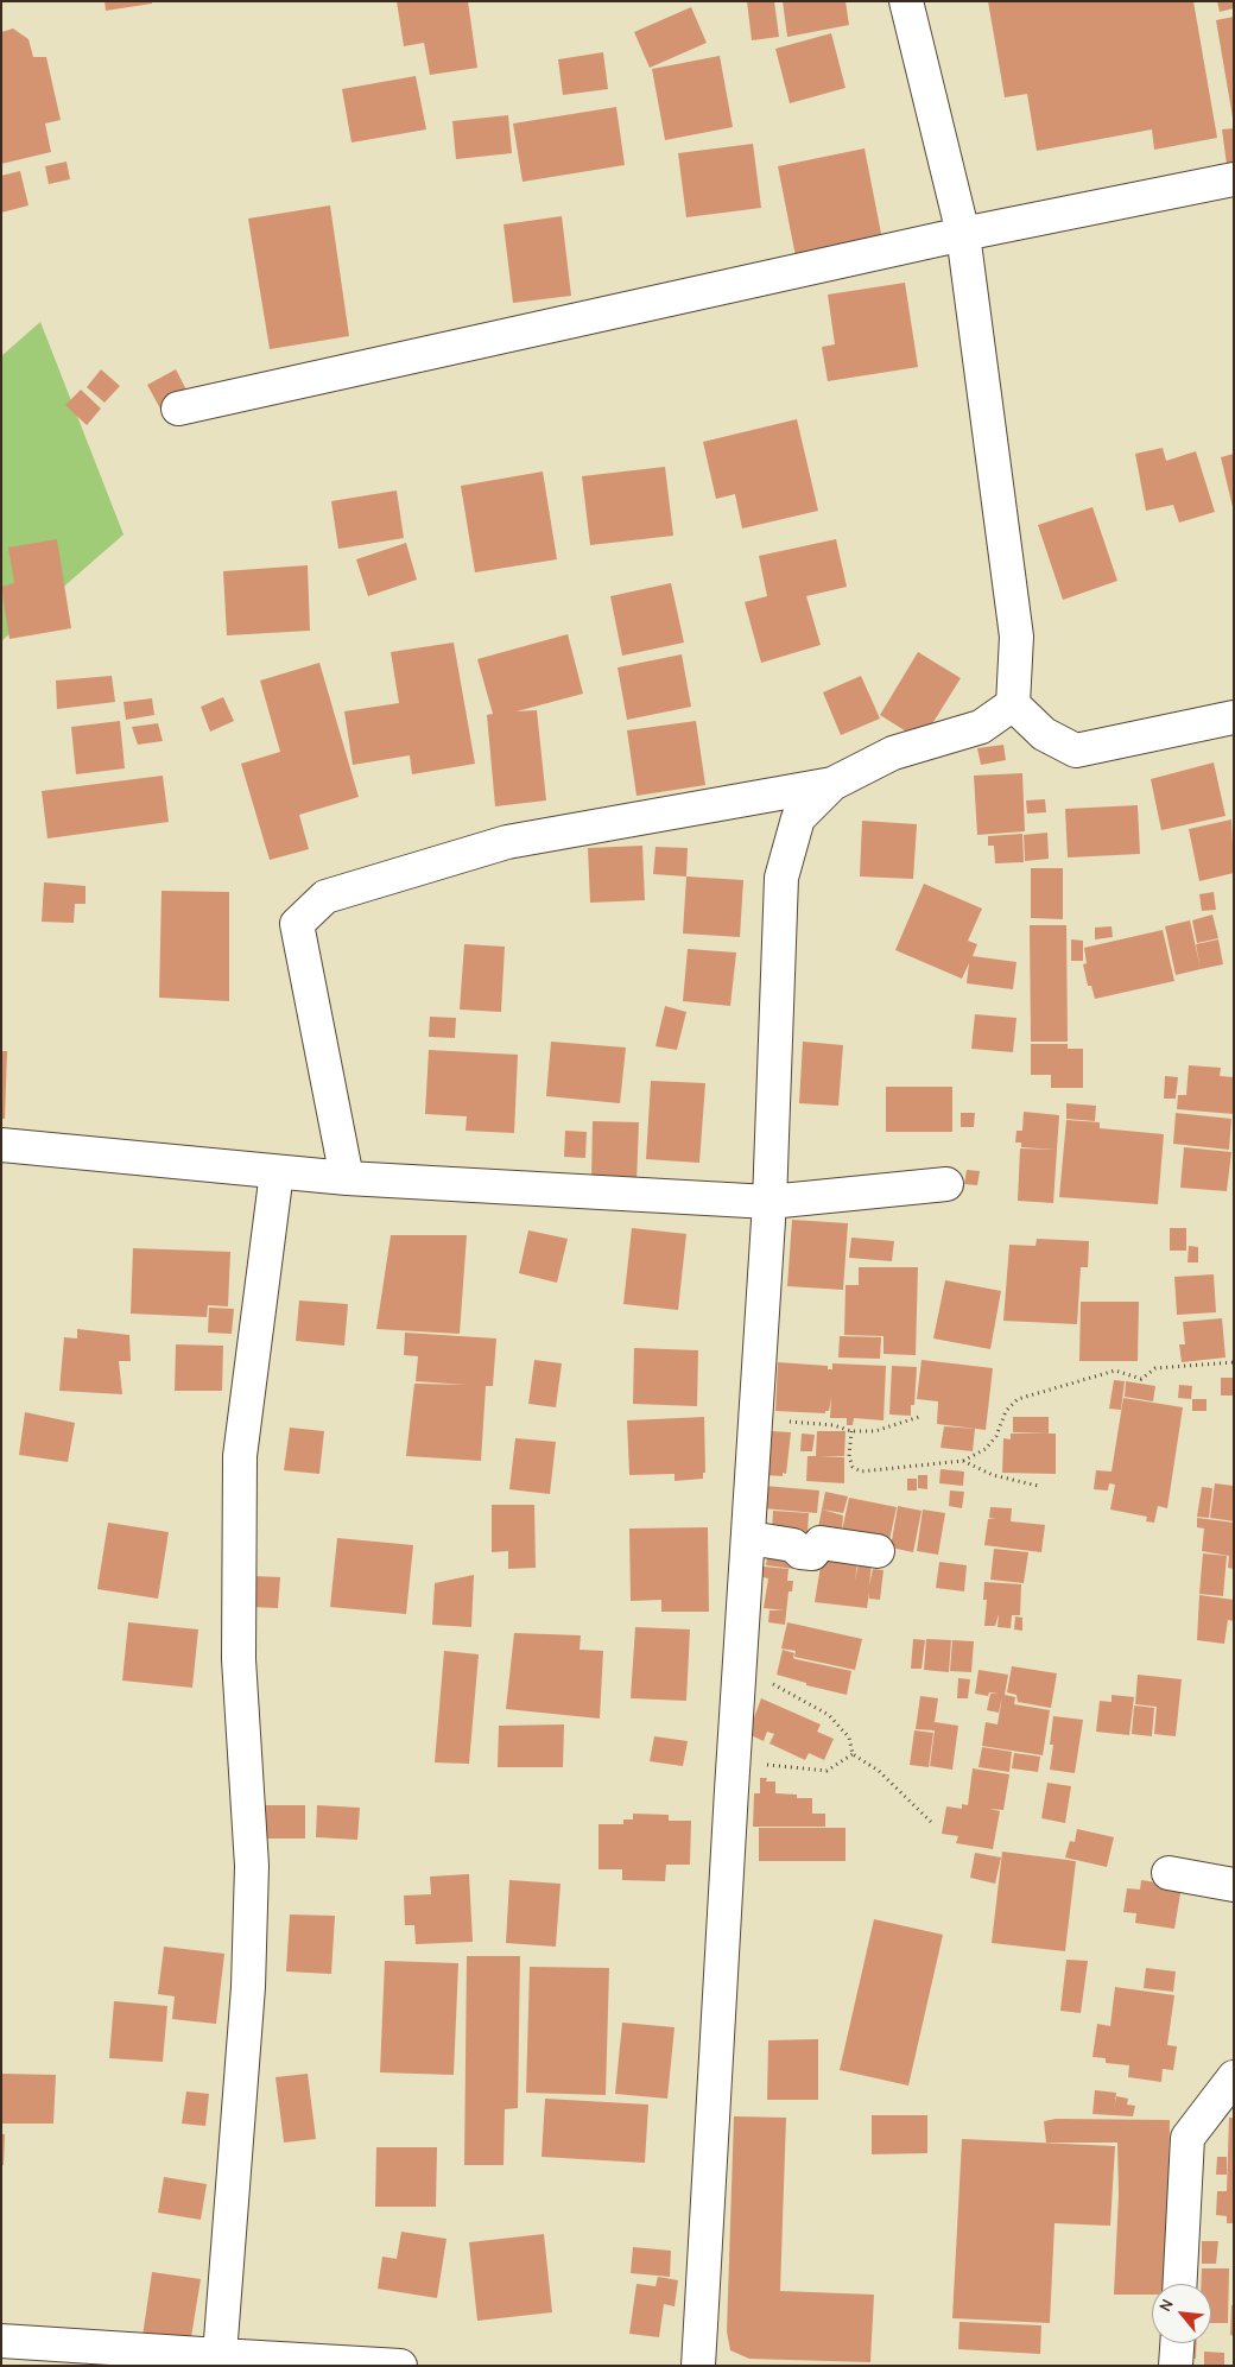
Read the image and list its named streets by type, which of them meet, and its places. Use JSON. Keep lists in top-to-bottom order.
{
  "north": "top left"
}
